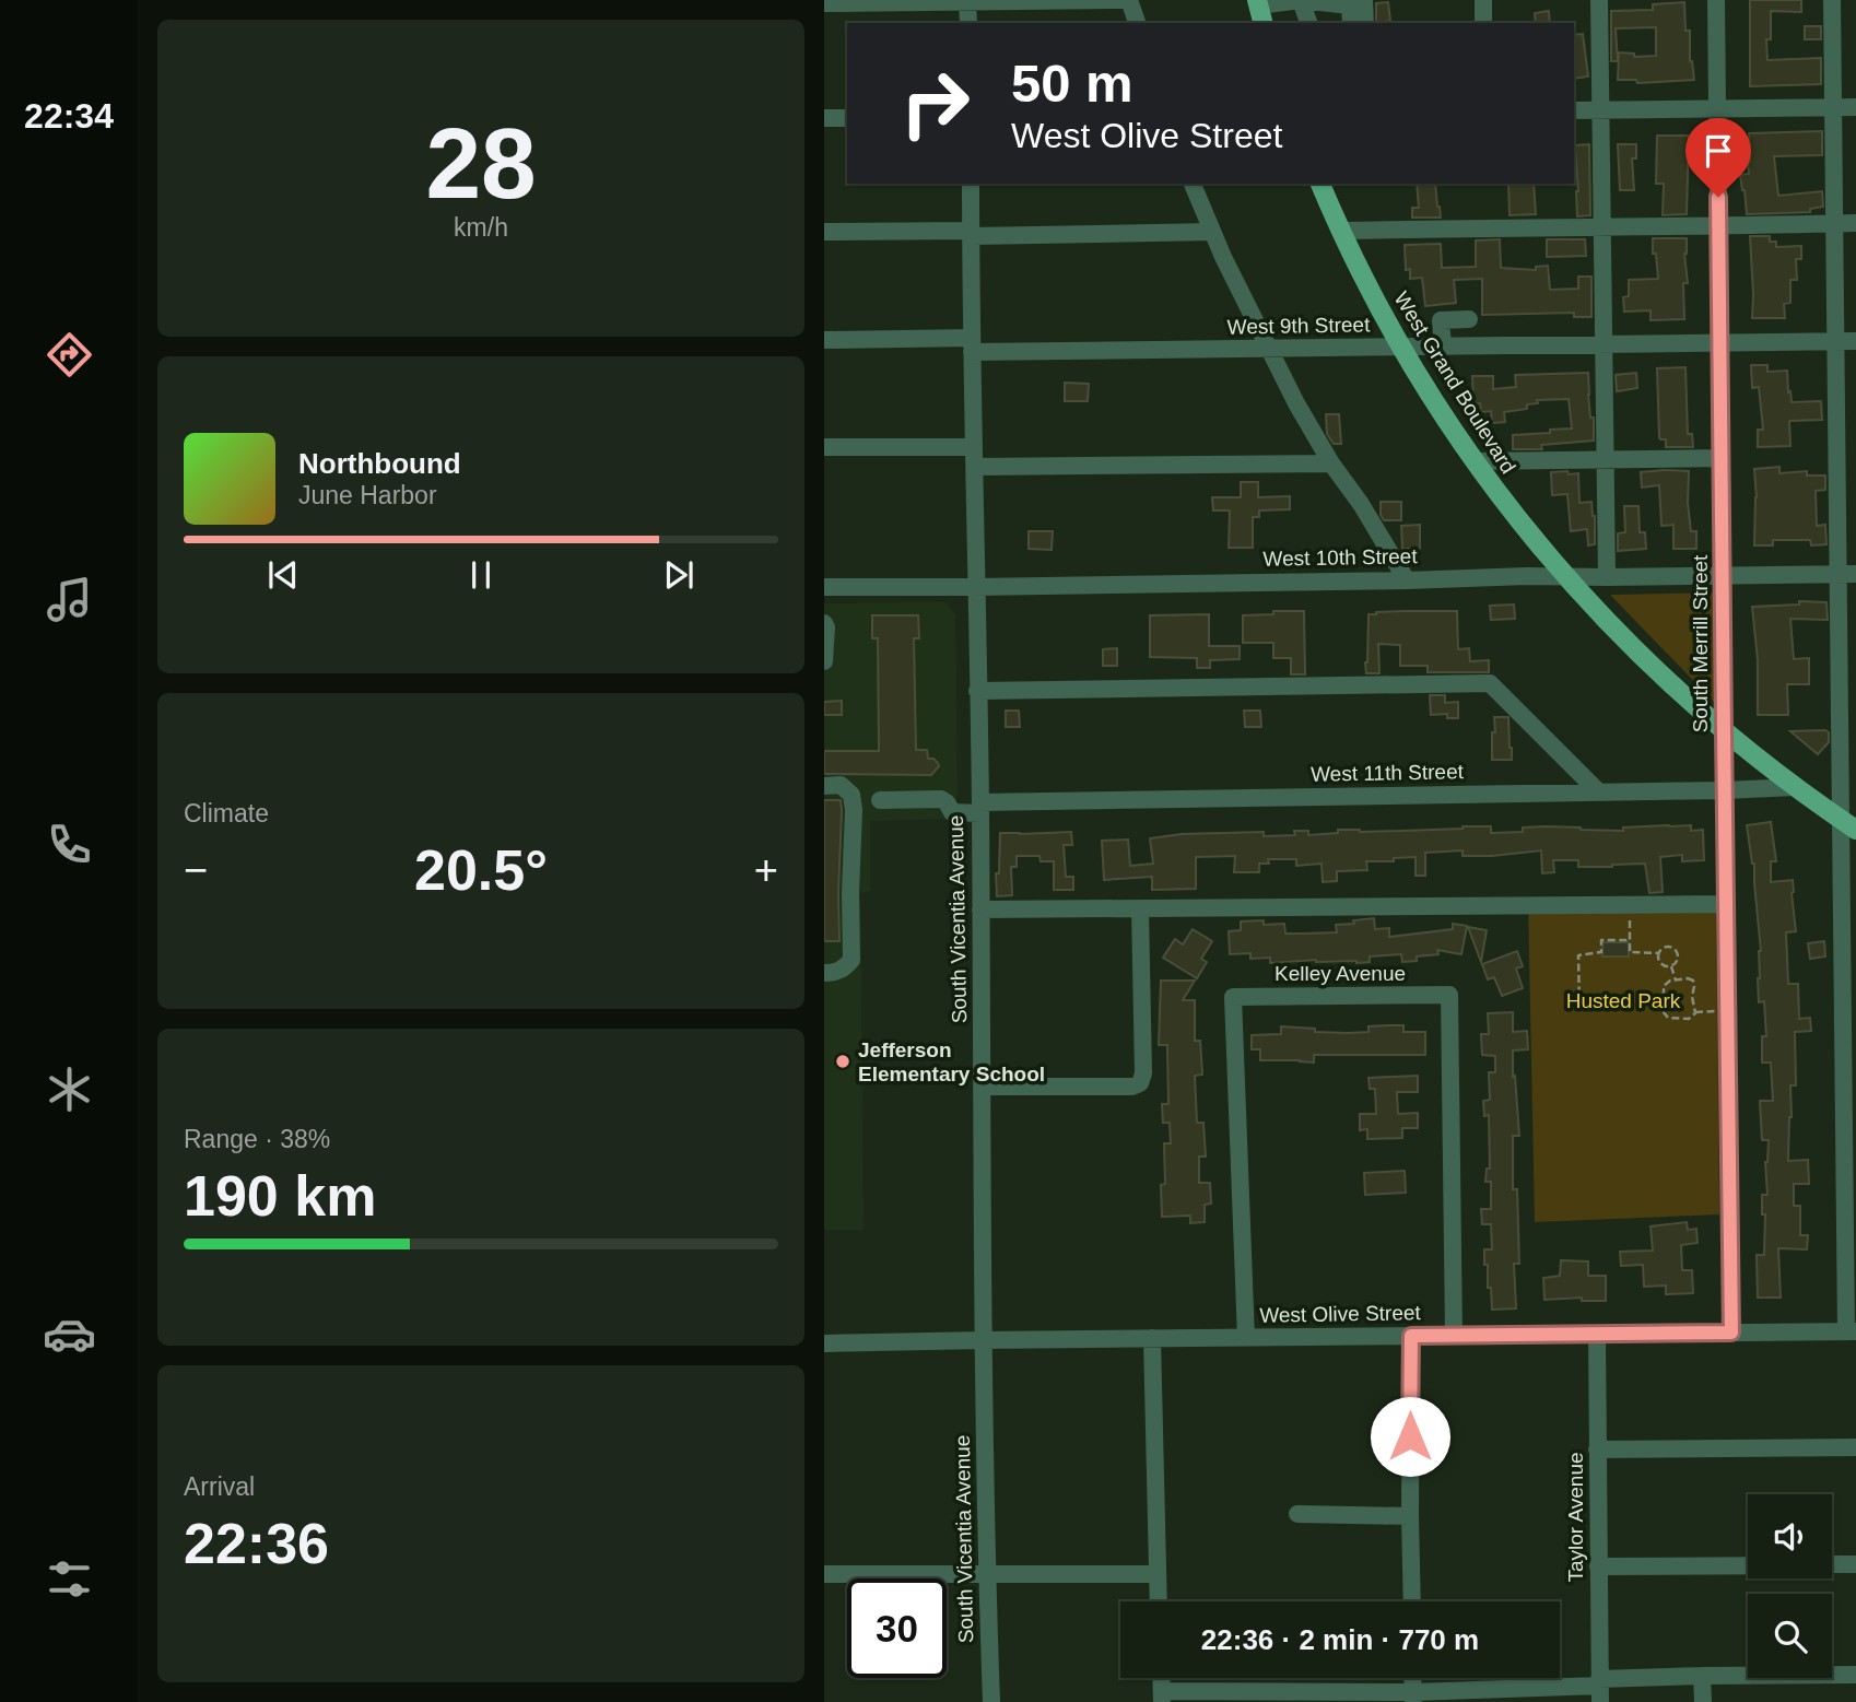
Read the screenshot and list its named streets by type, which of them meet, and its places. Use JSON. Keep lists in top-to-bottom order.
{
  "streets": {
    "main road": ["West Grand Boulevard"],
    "street": [
      "West 9th Street",
      "West 10th Street",
      "South Merrill Street",
      "West 11th Street",
      "South Vicentia Avenue",
      "Kelley Avenue",
      "West Olive Street",
      "Taylor Avenue"
    ]
  },
  "crossings": [
    ["West 9th Street", "West Grand Boulevard"],
    ["West 9th Street", "South Merrill Street"],
    ["West 9th Street", "South Vicentia Avenue"],
    ["West Grand Boulevard", "West 10th Street"],
    ["West Grand Boulevard", "South Merrill Street"],
    ["West Grand Boulevard", "West 11th Street"],
    ["West 10th Street", "South Merrill Street"],
    ["West 10th Street", "South Vicentia Avenue"],
    ["South Merrill Street", "West 11th Street"],
    ["South Merrill Street", "West Olive Street"],
    ["West 11th Street", "South Vicentia Avenue"],
    ["South Vicentia Avenue", "West Olive Street"],
    ["Kelley Avenue", "West Olive Street"],
    ["West Olive Street", "Taylor Avenue"]
  ],
  "parks": ["Husted Park"],
  "places": ["Jefferson Elementary School"],
  "page": {
    "tabs": "22:34",
    "tile": [
      ["28", "km/h"],
      "Climate",
      ["Range · 38%", "190 km"],
      ["Arrival", "22:36"]
    ],
    "turn": ["50 m", "West Olive Street"],
    "song": ["Northbound", "June Harbor"],
    "heat": ["−", "20.5°", "+"],
    "limit": "30",
    "trip": "22:36 · 2 min · 770 m"
  }
}
